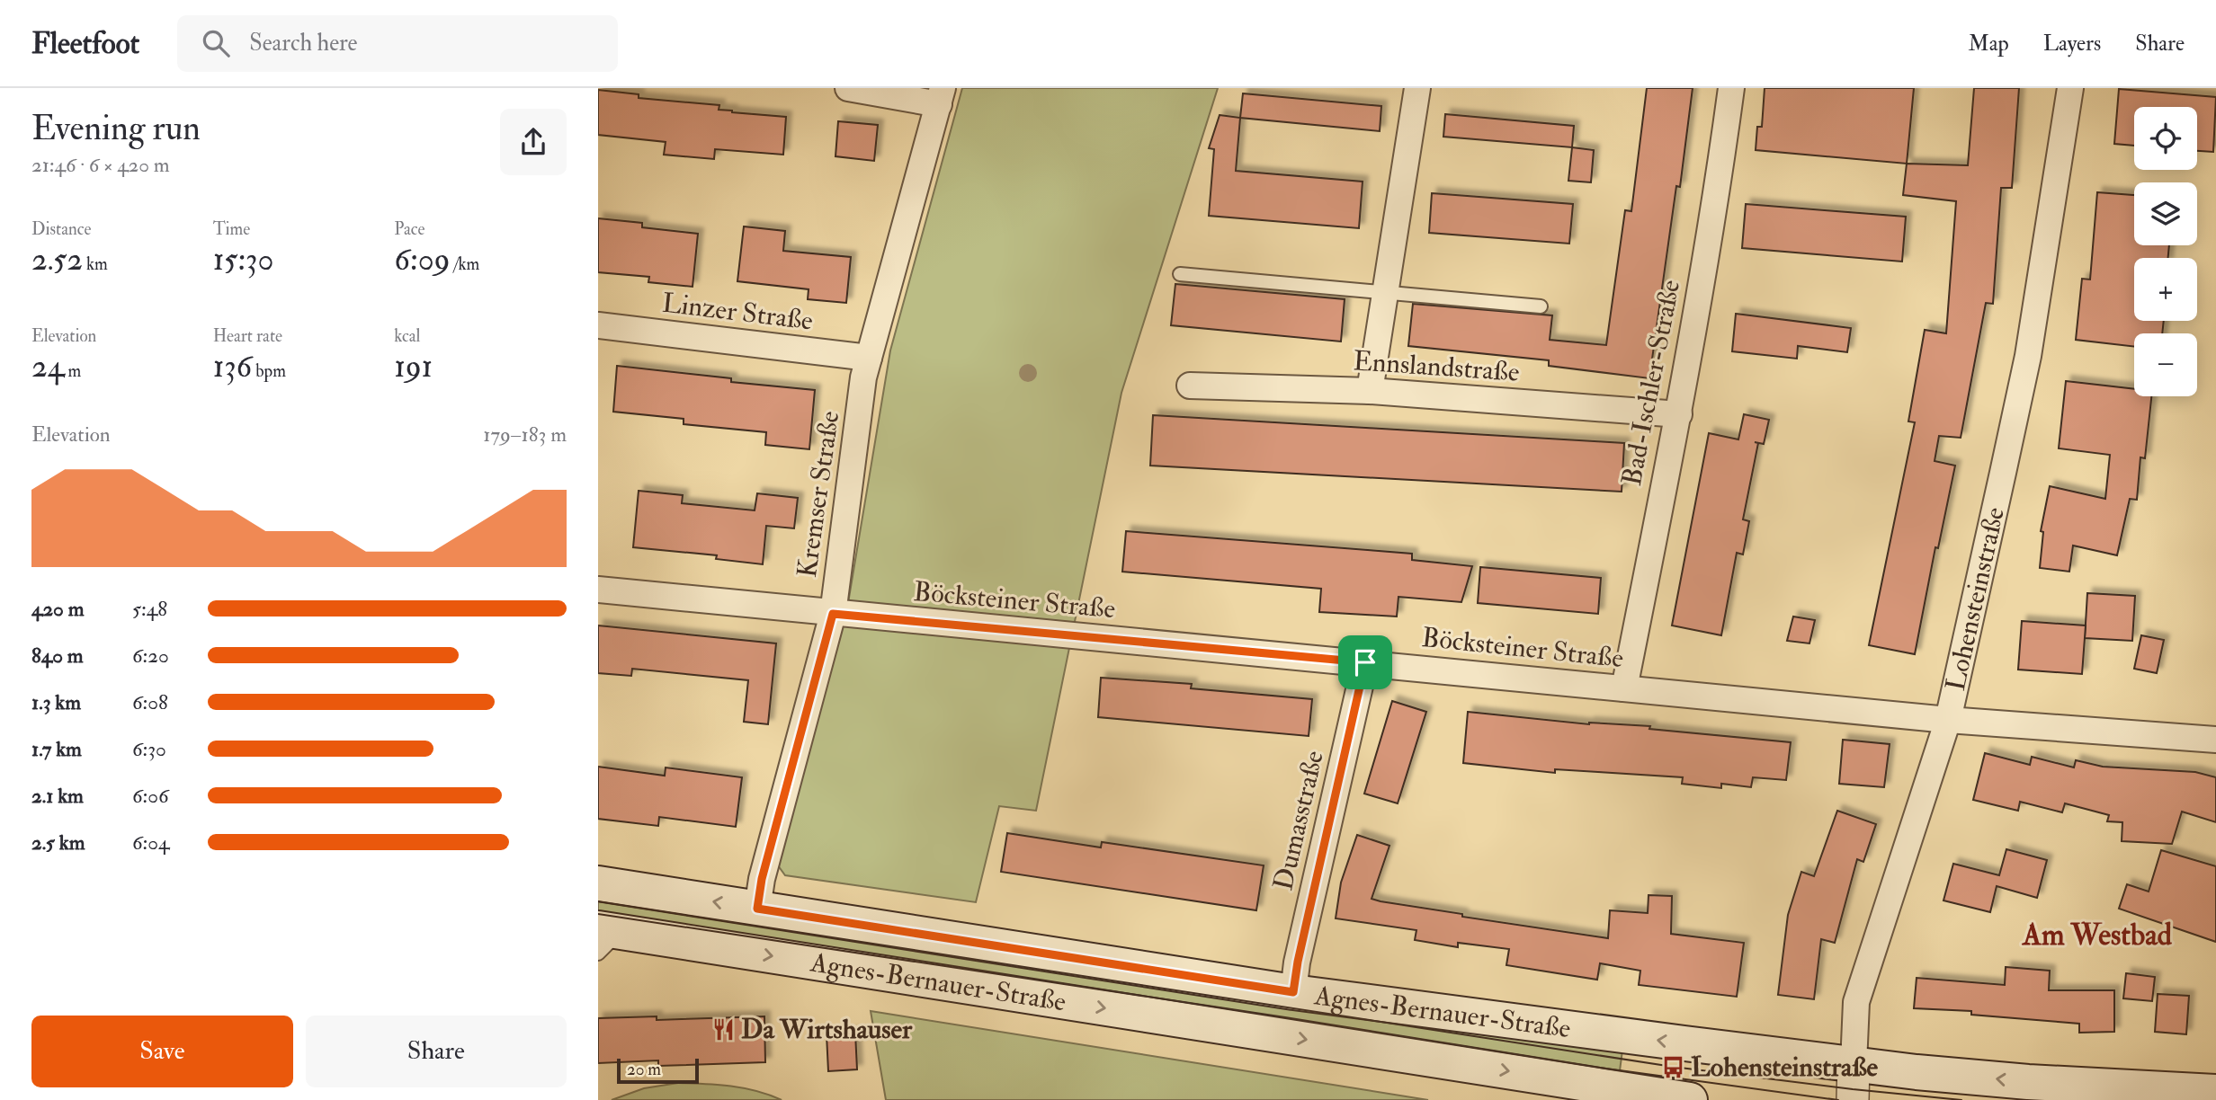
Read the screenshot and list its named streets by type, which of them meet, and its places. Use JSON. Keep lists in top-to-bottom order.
{
  "streets": {
    "main road": ["Agnes-Bernauer-Straße"],
    "street": [
      "Linzer Straße",
      "Ennslandstraße",
      "Bad-Ischler-Straße",
      "Kremser Straße",
      "Lohensteinstraße",
      "Böcksteiner Straße",
      "Dumasstraße"
    ]
  },
  "crossings": [
    ["Linzer Straße", "Kremser Straße"],
    ["Ennslandstraße", "Bad-Ischler-Straße"],
    ["Bad-Ischler-Straße", "Böcksteiner Straße"],
    ["Kremser Straße", "Böcksteiner Straße"],
    ["Kremser Straße", "Agnes-Bernauer-Straße"],
    ["Lohensteinstraße", "Böcksteiner Straße"],
    ["Lohensteinstraße", "Agnes-Bernauer-Straße"],
    ["Böcksteiner Straße", "Dumasstraße"],
    ["Dumasstraße", "Agnes-Bernauer-Straße"]
  ],
  "districts": ["Am Westbad"],
  "places": {
    "restaurant": ["Da Wirtshauser"],
    "bus stop": ["Lohensteinstraße"]
  },
  "scale_bar": "20 m",
  "page": {
    "header": "Fleetfoot",
    "search": "Search here",
    "nav": ["Map", "Layers", "Share"],
    "heading": ["Evening run", "21:46 · 6 × 420 m"],
    "map_buttons": ["+", "−"],
    "stats": [
      ["Distance", "2.52 km"],
      ["Time", "15:30"],
      ["Pace", "6:09 /km"],
      ["Elevation", "24 m"],
      ["Heart rate", "136 bpm"],
      ["kcal", "191"]
    ],
    "chart": ["Elevation", "179–183 m"],
    "list": [
      {
        "name": "420 m",
        "note": "5:48"
      },
      {
        "name": "840 m",
        "note": "6:20"
      },
      {
        "name": "1.3 km",
        "note": "6:08"
      },
      {
        "name": "1.7 km",
        "note": "6:30"
      },
      {
        "name": "2.1 km",
        "note": "6:06"
      },
      {
        "name": "2.5 km",
        "note": "6:04"
      }
    ],
    "buttons": ["Save", "Share"],
    "scale": "20 m"
  }
}
